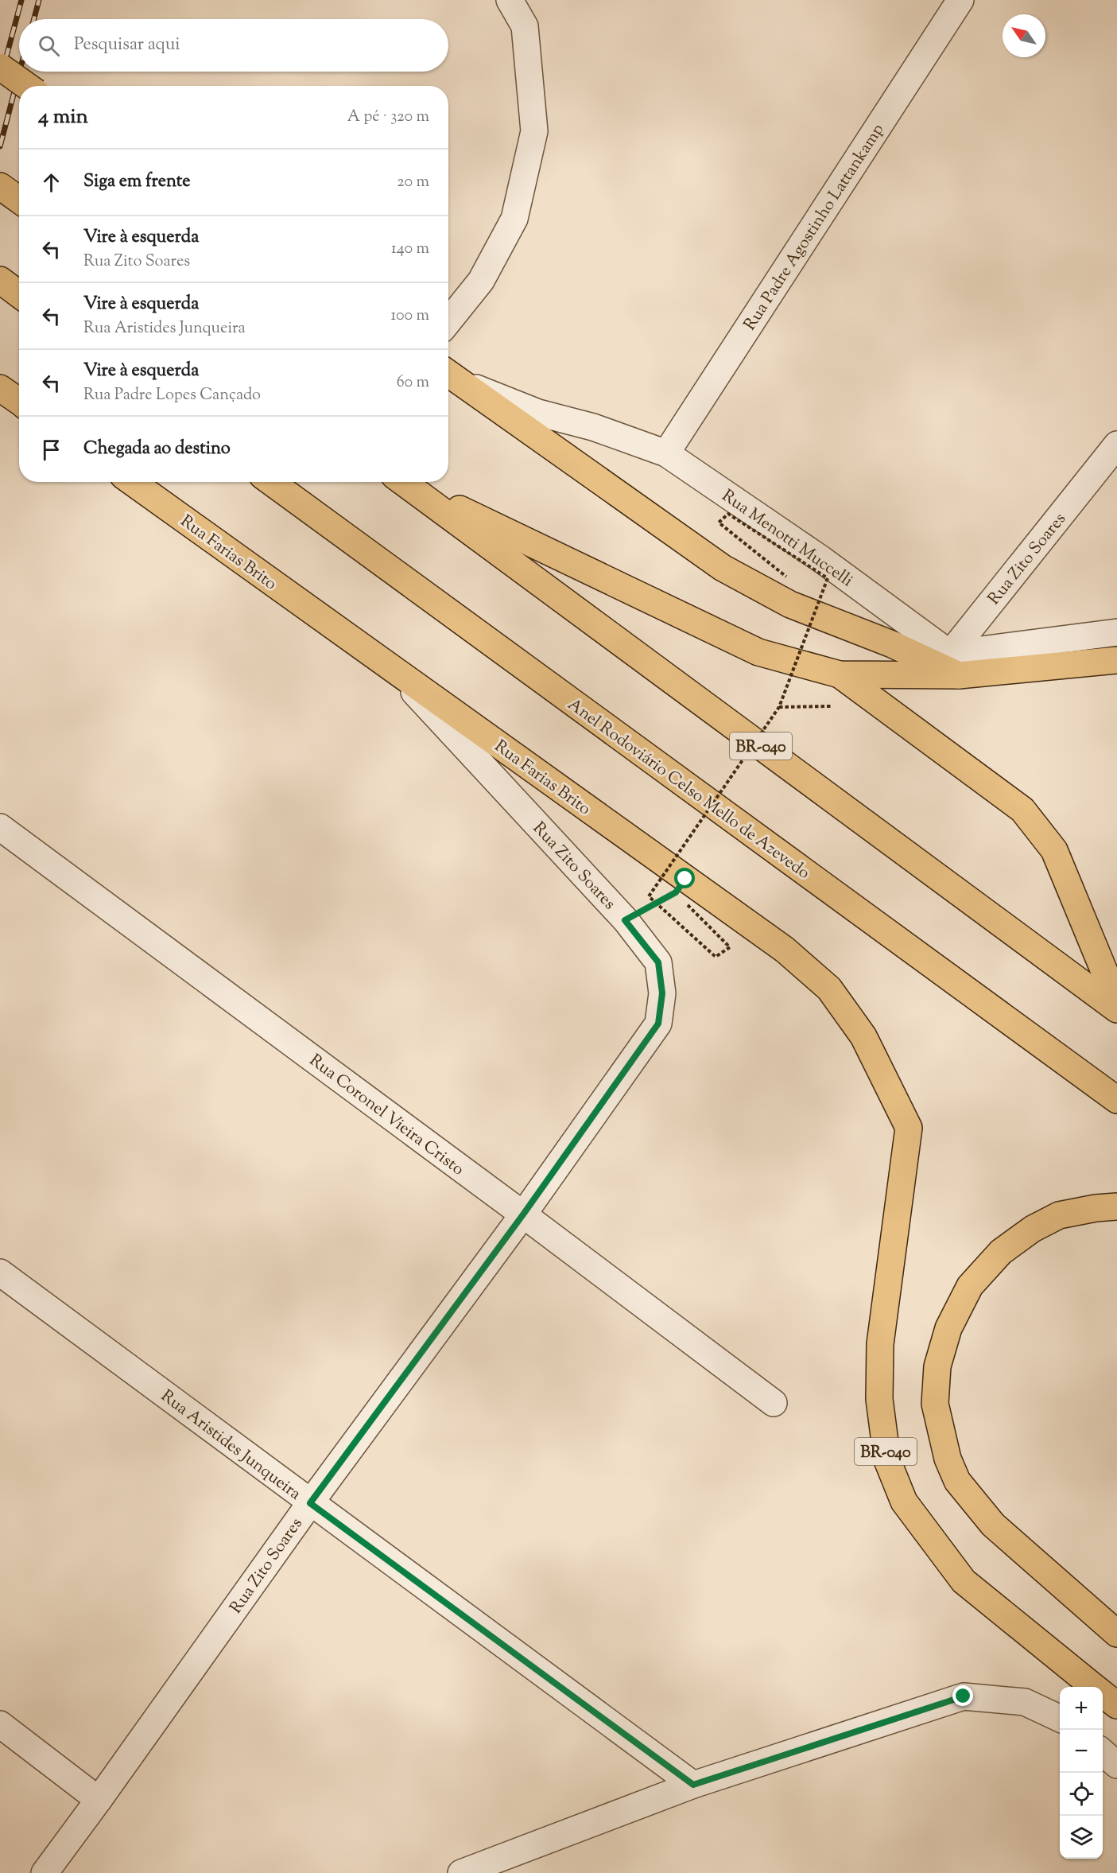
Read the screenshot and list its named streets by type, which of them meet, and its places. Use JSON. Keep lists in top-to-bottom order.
{
  "streets": {
    "main road": ["Rua Farias Brito", "BR-040", "Anel Rodoviário Celso Mello de Azevedo"],
    "street": [
      "Rua Padre Agostinho Lattankamp",
      "Rua Menotti Muccelli",
      "Rua Zito Soares",
      "Rua Coronel Vieira Cristo",
      "Rua Aristides Junqueira"
    ]
  },
  "crossings": [
    ["Rua Padre Agostinho Lattankamp", "Rua Menotti Muccelli"],
    ["Rua Menotti Muccelli", "Rua Zito Soares"],
    ["Rua Farias Brito", "Rua Zito Soares"],
    ["Rua Zito Soares", "Rua Coronel Vieira Cristo"],
    ["Rua Zito Soares", "Rua Aristides Junqueira"]
  ],
  "north": "top left",
  "page": {
    "search": "Pesquisar aqui",
    "heading": ["4 min", "A pé · 320 m"],
    "list": [
      ["Siga em frente", "20 m"],
      ["Vire à esquerda", "Rua Zito Soares", "140 m"],
      ["Vire à esquerda", "Rua Aristides Junqueira", "100 m"],
      ["Vire à esquerda", "Rua Padre Lopes Cançado", "60 m"],
      "Chegada ao destino"
    ],
    "map_buttons": ["+", "−"]
  }
}
